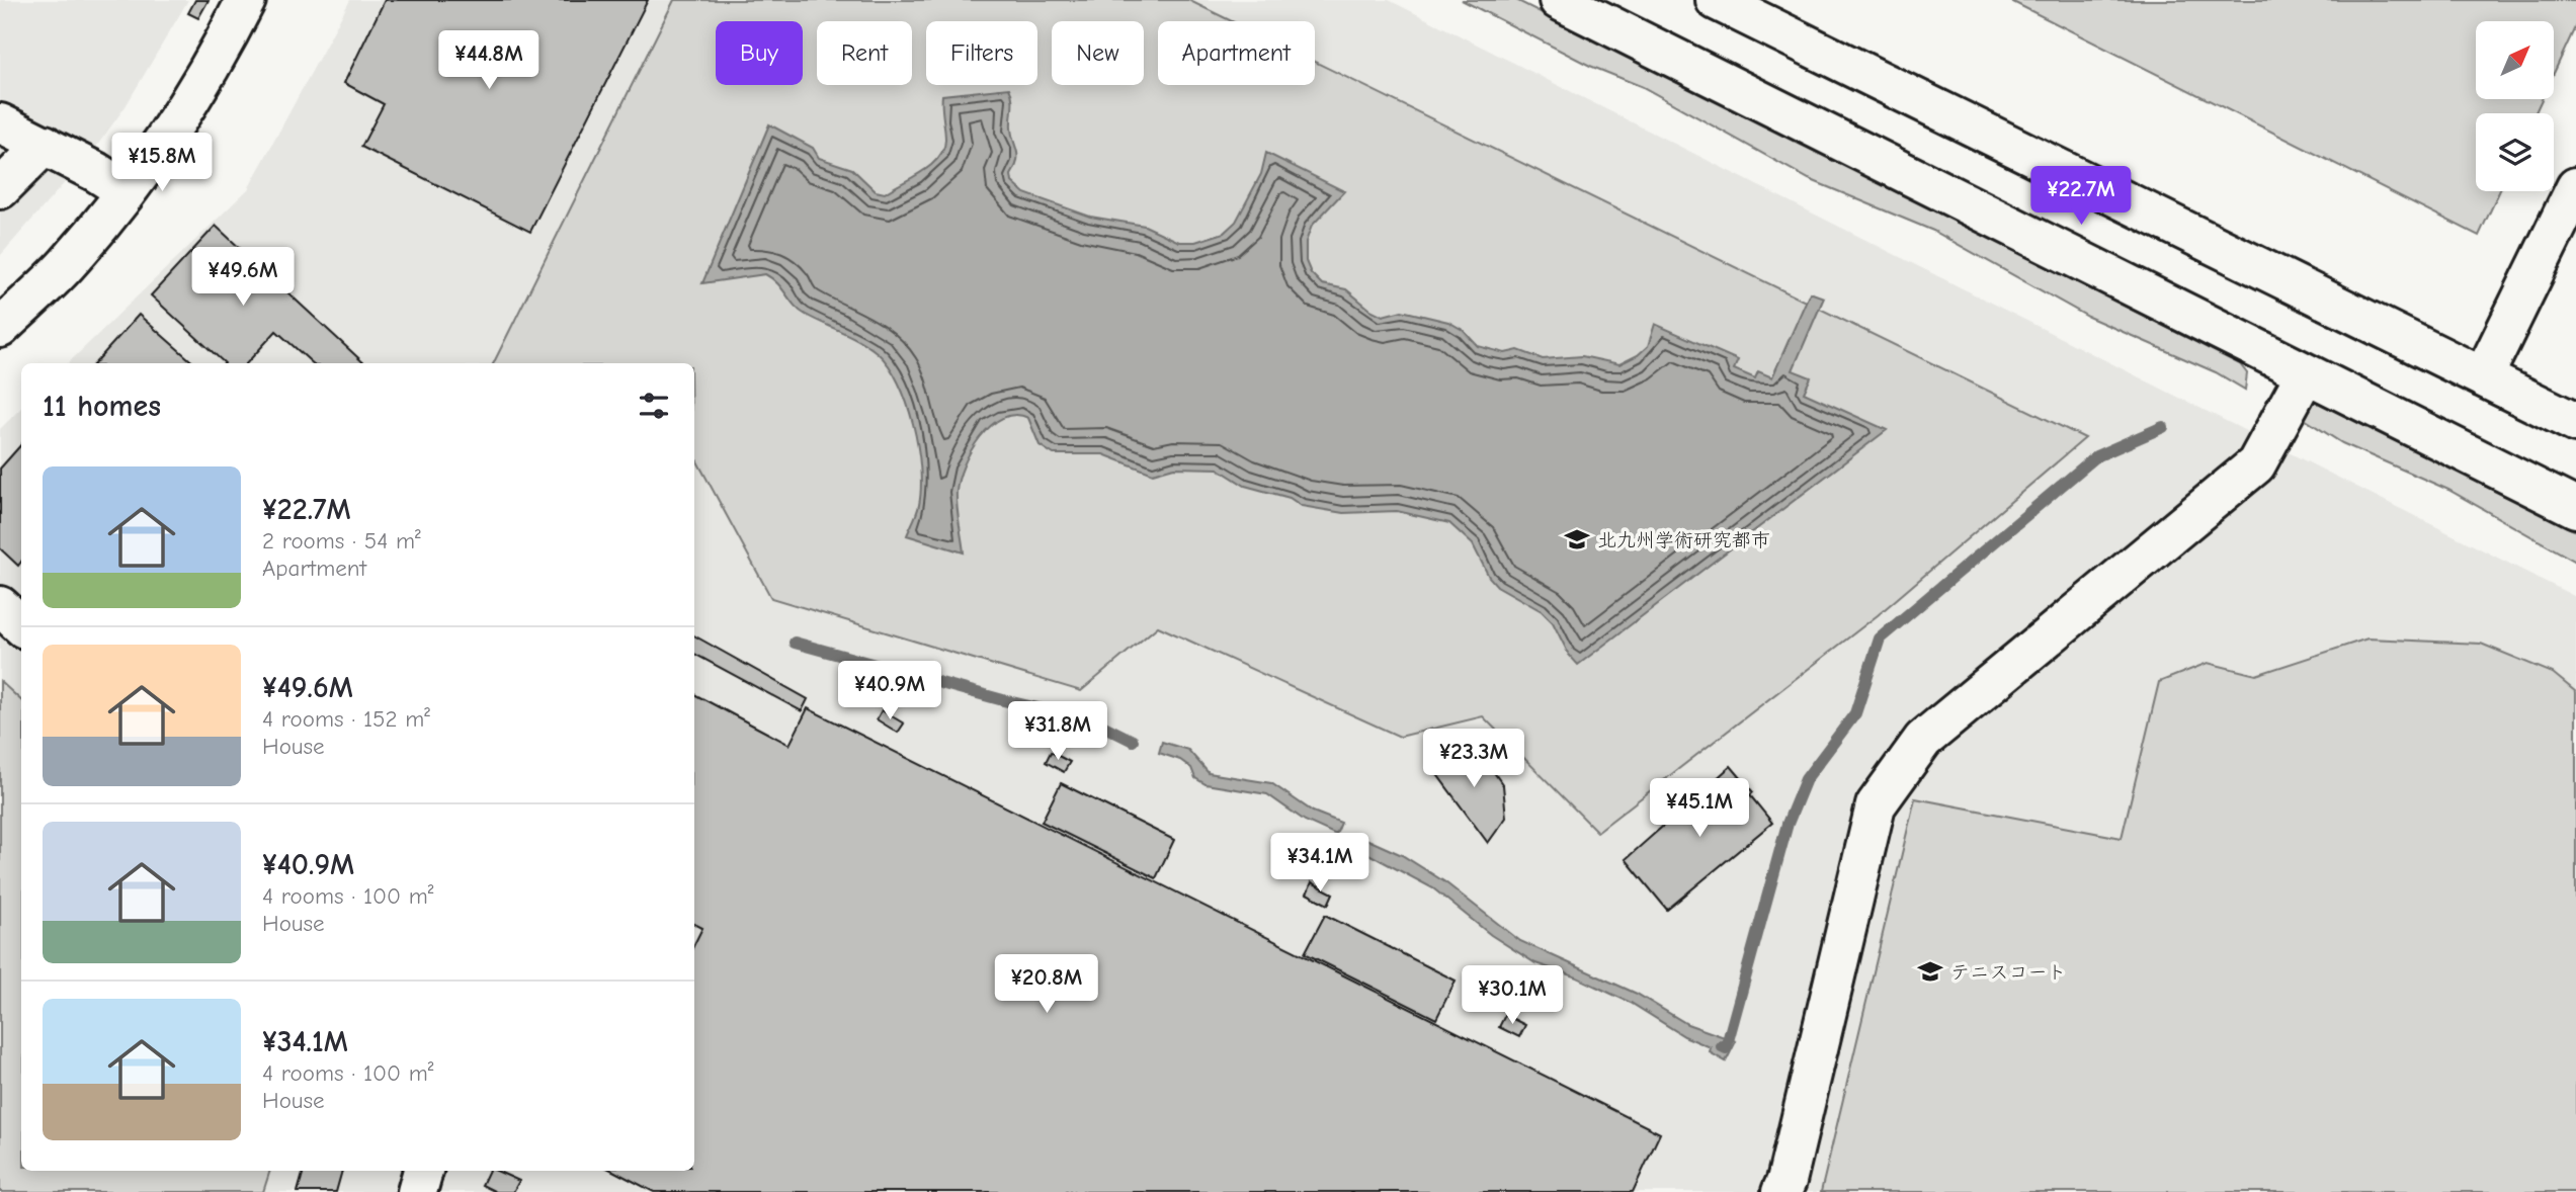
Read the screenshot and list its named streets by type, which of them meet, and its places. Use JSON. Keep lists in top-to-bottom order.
{
  "places": {
    "school or university": ["北九州学術研究都市", "テニスコート"]
  },
  "north": "top right",
  "page": {
    "chip": [
      "Buy",
      "Rent",
      "Filters",
      "New",
      "Apartment"
    ],
    "price": [
      "¥44.8M",
      "¥15.8M",
      "¥22.7M",
      "¥49.6M",
      "¥40.9M",
      "¥31.8M",
      "¥23.3M",
      "¥45.1M",
      "¥34.1M",
      "¥20.8M",
      "¥30.1M"
    ],
    "heading": "11 homes",
    "list": [
      {
        "name": "¥22.7M",
        "note": "2 rooms · 54 m² · Apartment"
      },
      {
        "name": "¥49.6M",
        "note": "4 rooms · 152 m² · House"
      },
      {
        "name": "¥40.9M",
        "note": "4 rooms · 100 m² · House"
      },
      {
        "name": "¥34.1M",
        "note": "4 rooms · 100 m² · House"
      }
    ]
  }
}
